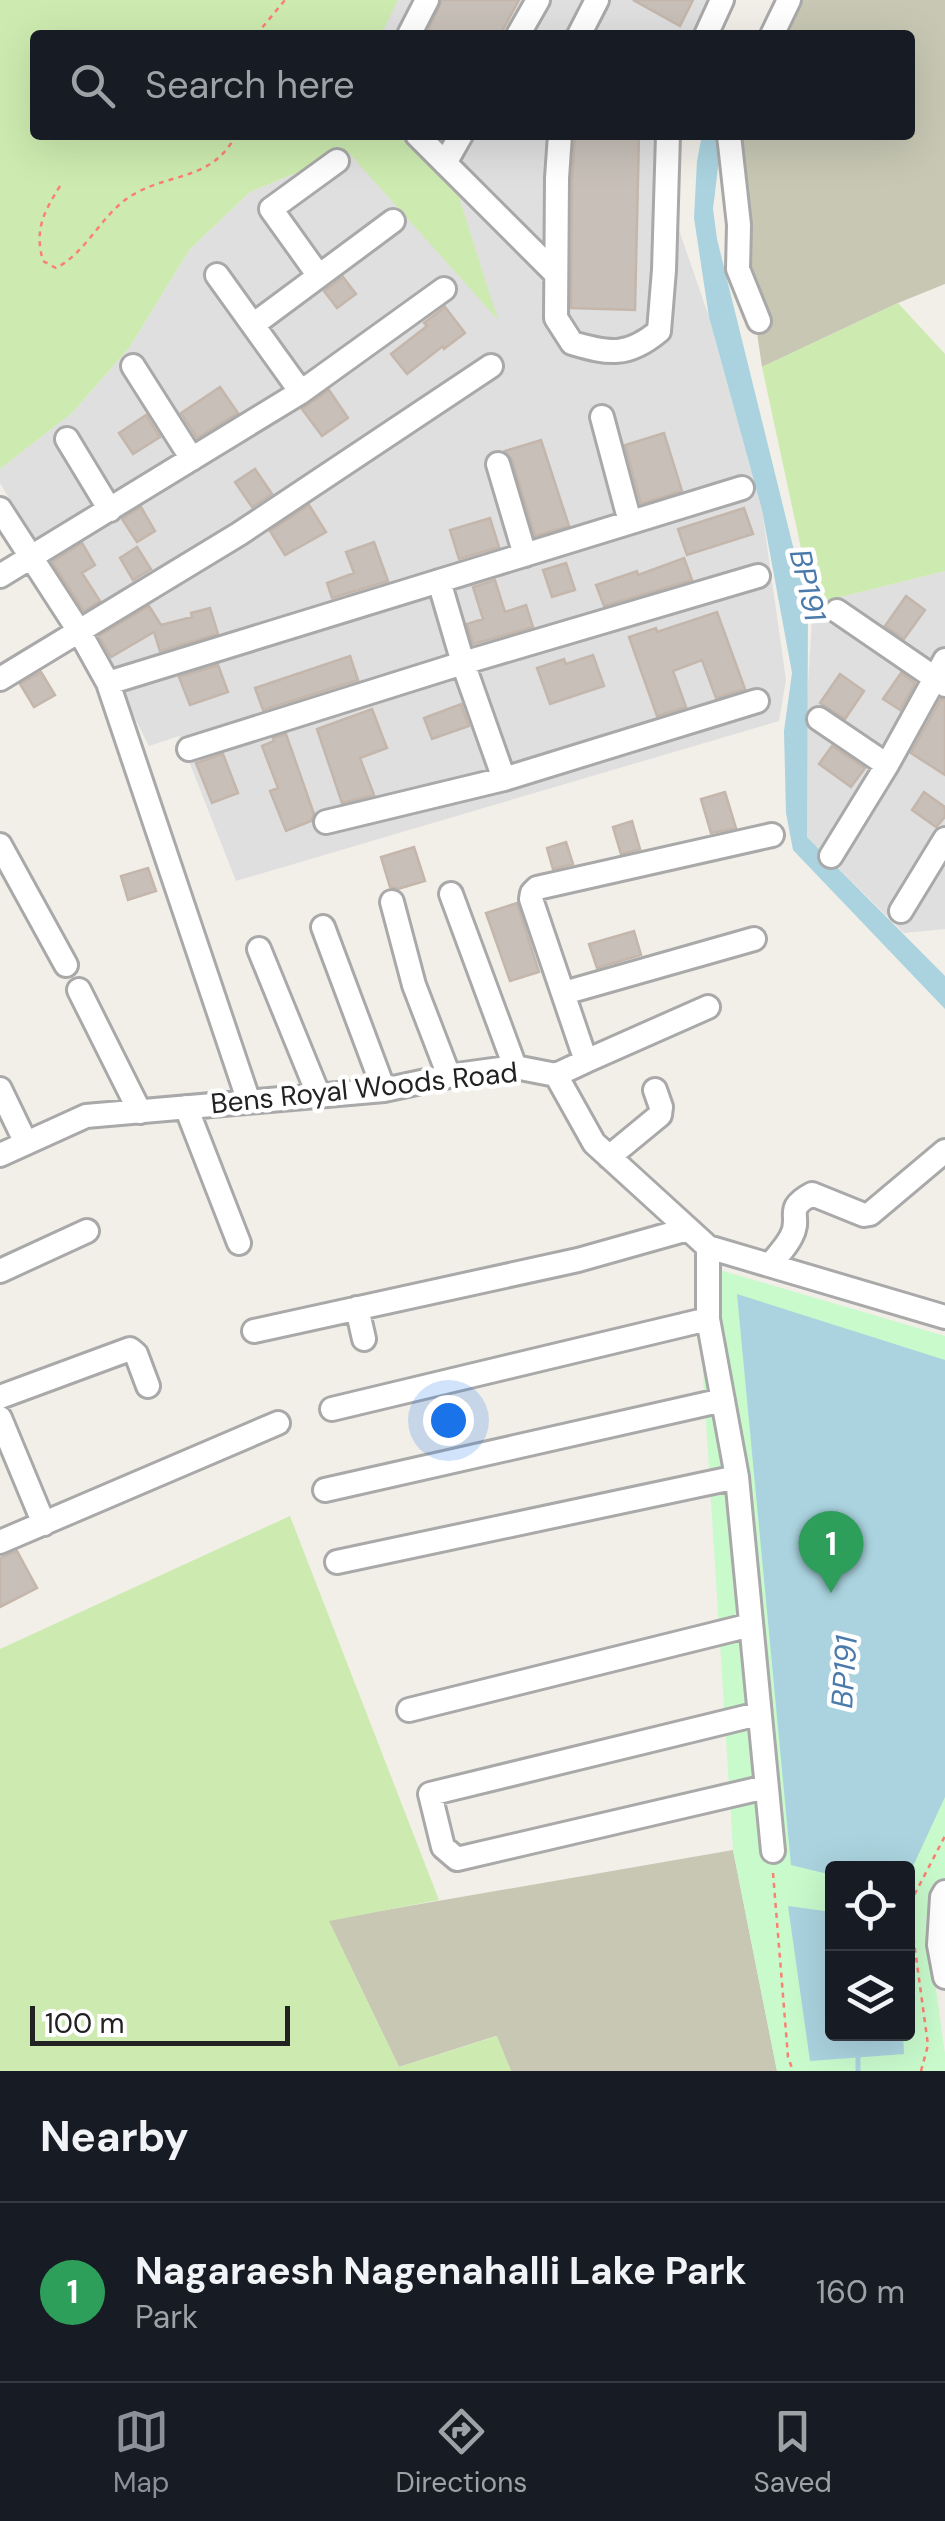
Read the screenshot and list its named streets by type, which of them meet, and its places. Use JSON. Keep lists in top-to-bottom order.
{
  "streets": {
    "street": ["Bens Royal Woods Road"]
  },
  "water": ["BP191"],
  "scale_bar": "100 m",
  "page": {
    "search": "Search here",
    "pins": "1",
    "scale": "100 m",
    "heading": "Nearby",
    "list": [
      {
        "mark": "1",
        "name": "Nagaraesh Nagenahalli Lake Park",
        "note": "Park",
        "value": "160 m"
      }
    ],
    "nav": ["Map", "Directions", "Saved"]
  }
}
